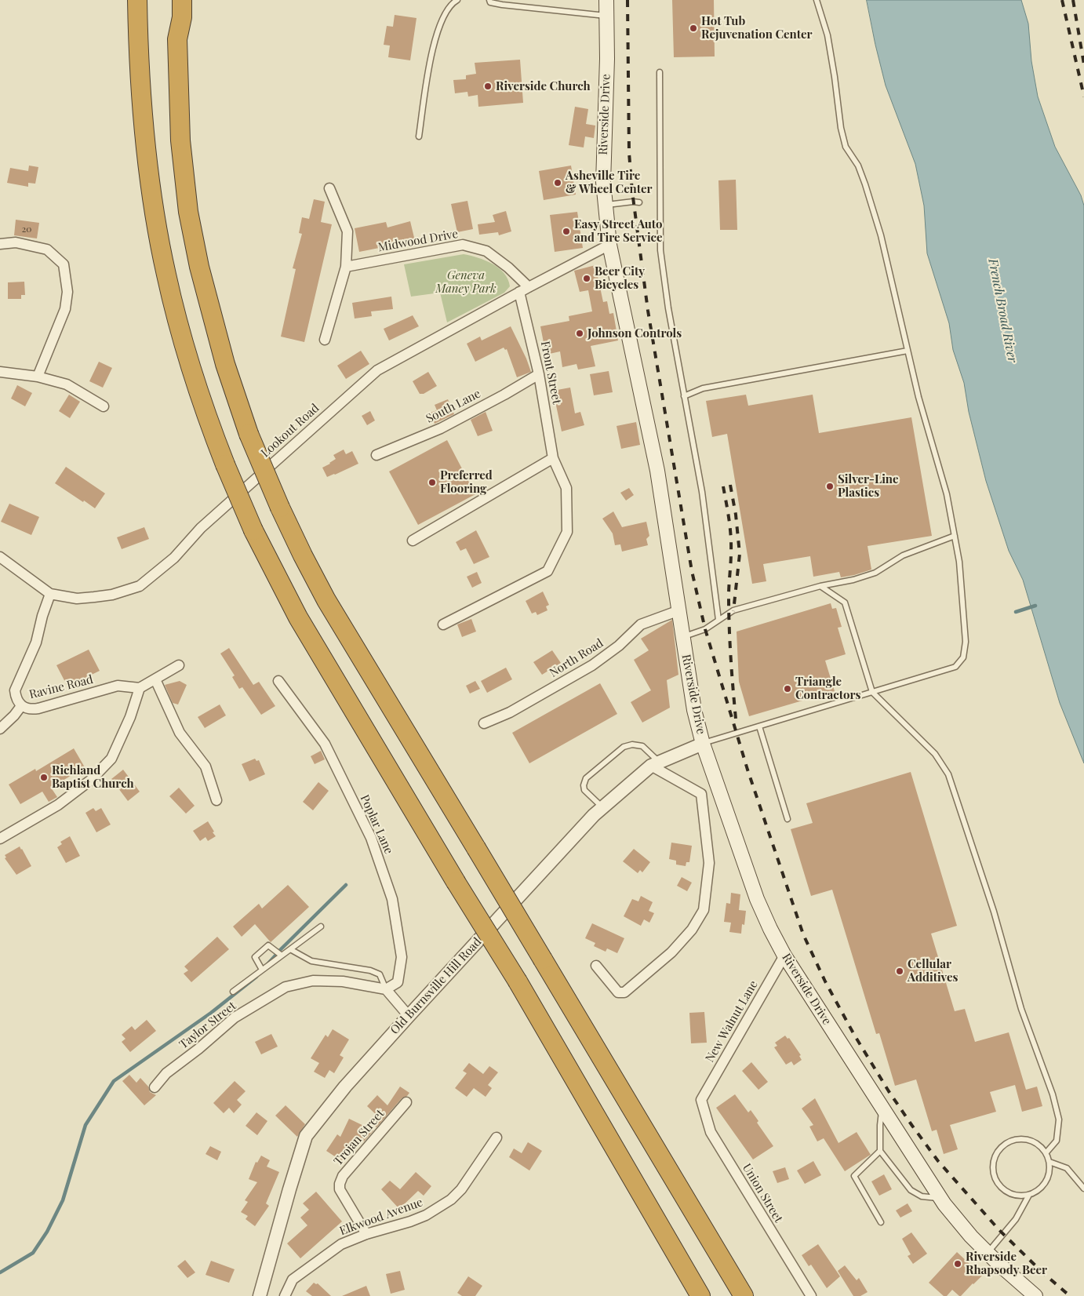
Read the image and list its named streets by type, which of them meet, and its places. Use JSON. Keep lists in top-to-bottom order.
{
  "streets": {
    "main road": ["Riverside Drive"],
    "street": [
      "Midwood Drive",
      "Front Street",
      "South Lane",
      "Lookout Road",
      "North Road",
      "Ravine Road",
      "Poplar Lane",
      "Old Burnsville Hill Road",
      "New Walnut Lane",
      "Taylor Street",
      "Trojan Street",
      "Union Street",
      "Elkwood Avenue"
    ]
  },
  "crossings": [
    ["Riverside Drive", "Lookout Road"],
    ["Riverside Drive", "North Road"],
    ["Riverside Drive", "Old Burnsville Hill Road"],
    ["Riverside Drive", "New Walnut Lane"],
    ["Midwood Drive", "Lookout Road"],
    ["Front Street", "South Lane"],
    ["Front Street", "Lookout Road"],
    ["Poplar Lane", "Taylor Street"],
    ["New Walnut Lane", "Union Street"],
    ["Trojan Street", "Elkwood Avenue"]
  ],
  "water": ["French Broad River"],
  "parks": ["Geneva Maney Park"],
  "places": [
    "Hot Tub Rejuvenation Center",
    "Riverside Church",
    "Asheville Tire & Wheel Center",
    "Easy Street Auto and Tire Service",
    "Beer City Bicycles",
    "Johnson Controls",
    "Preferred Flooring",
    "Silver-Line Plastics",
    "Triangle Contractors",
    "Richland Baptist Church",
    "Cellular Additives",
    "Riverside Rhapsody Beer"
  ],
  "house_numbers": ["20"]
}
